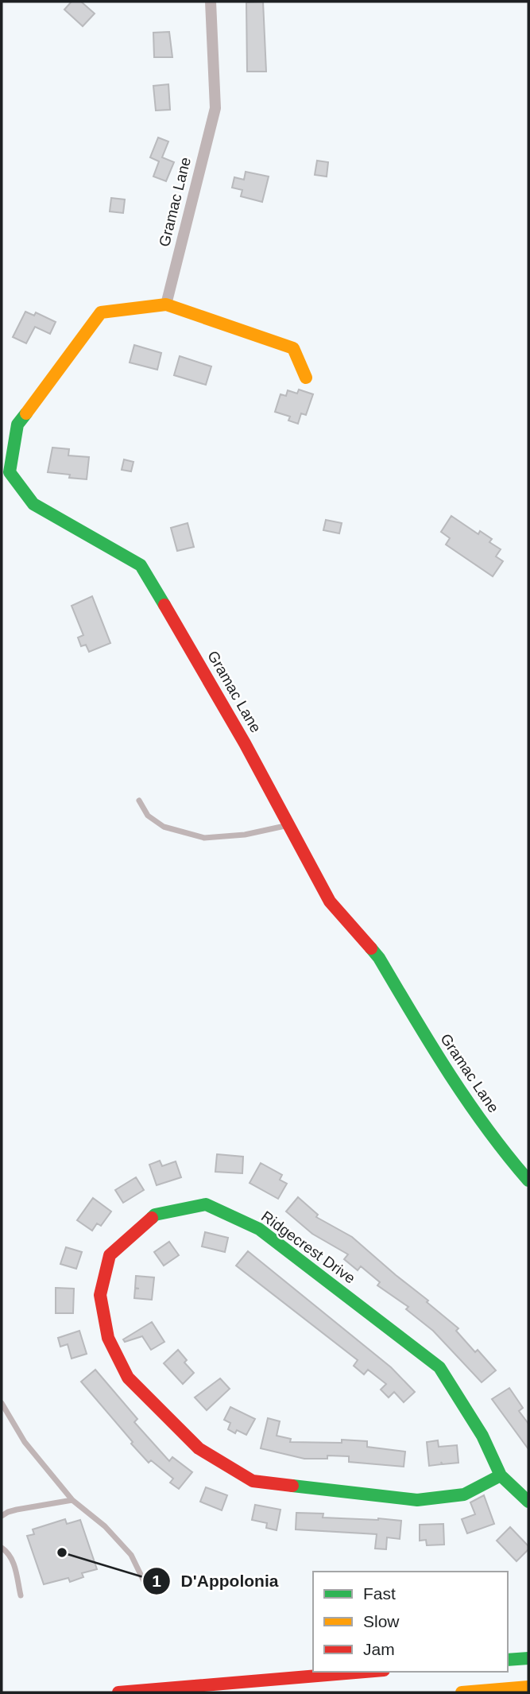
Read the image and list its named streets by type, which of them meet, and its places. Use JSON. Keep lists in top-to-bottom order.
{
  "streets": {
    "main road": ["Gramac Lane", "Ridgecrest Drive"]
  },
  "places": ["D'Appolonia"],
  "legend": ["Fast", "Slow", "Jam"]
}
